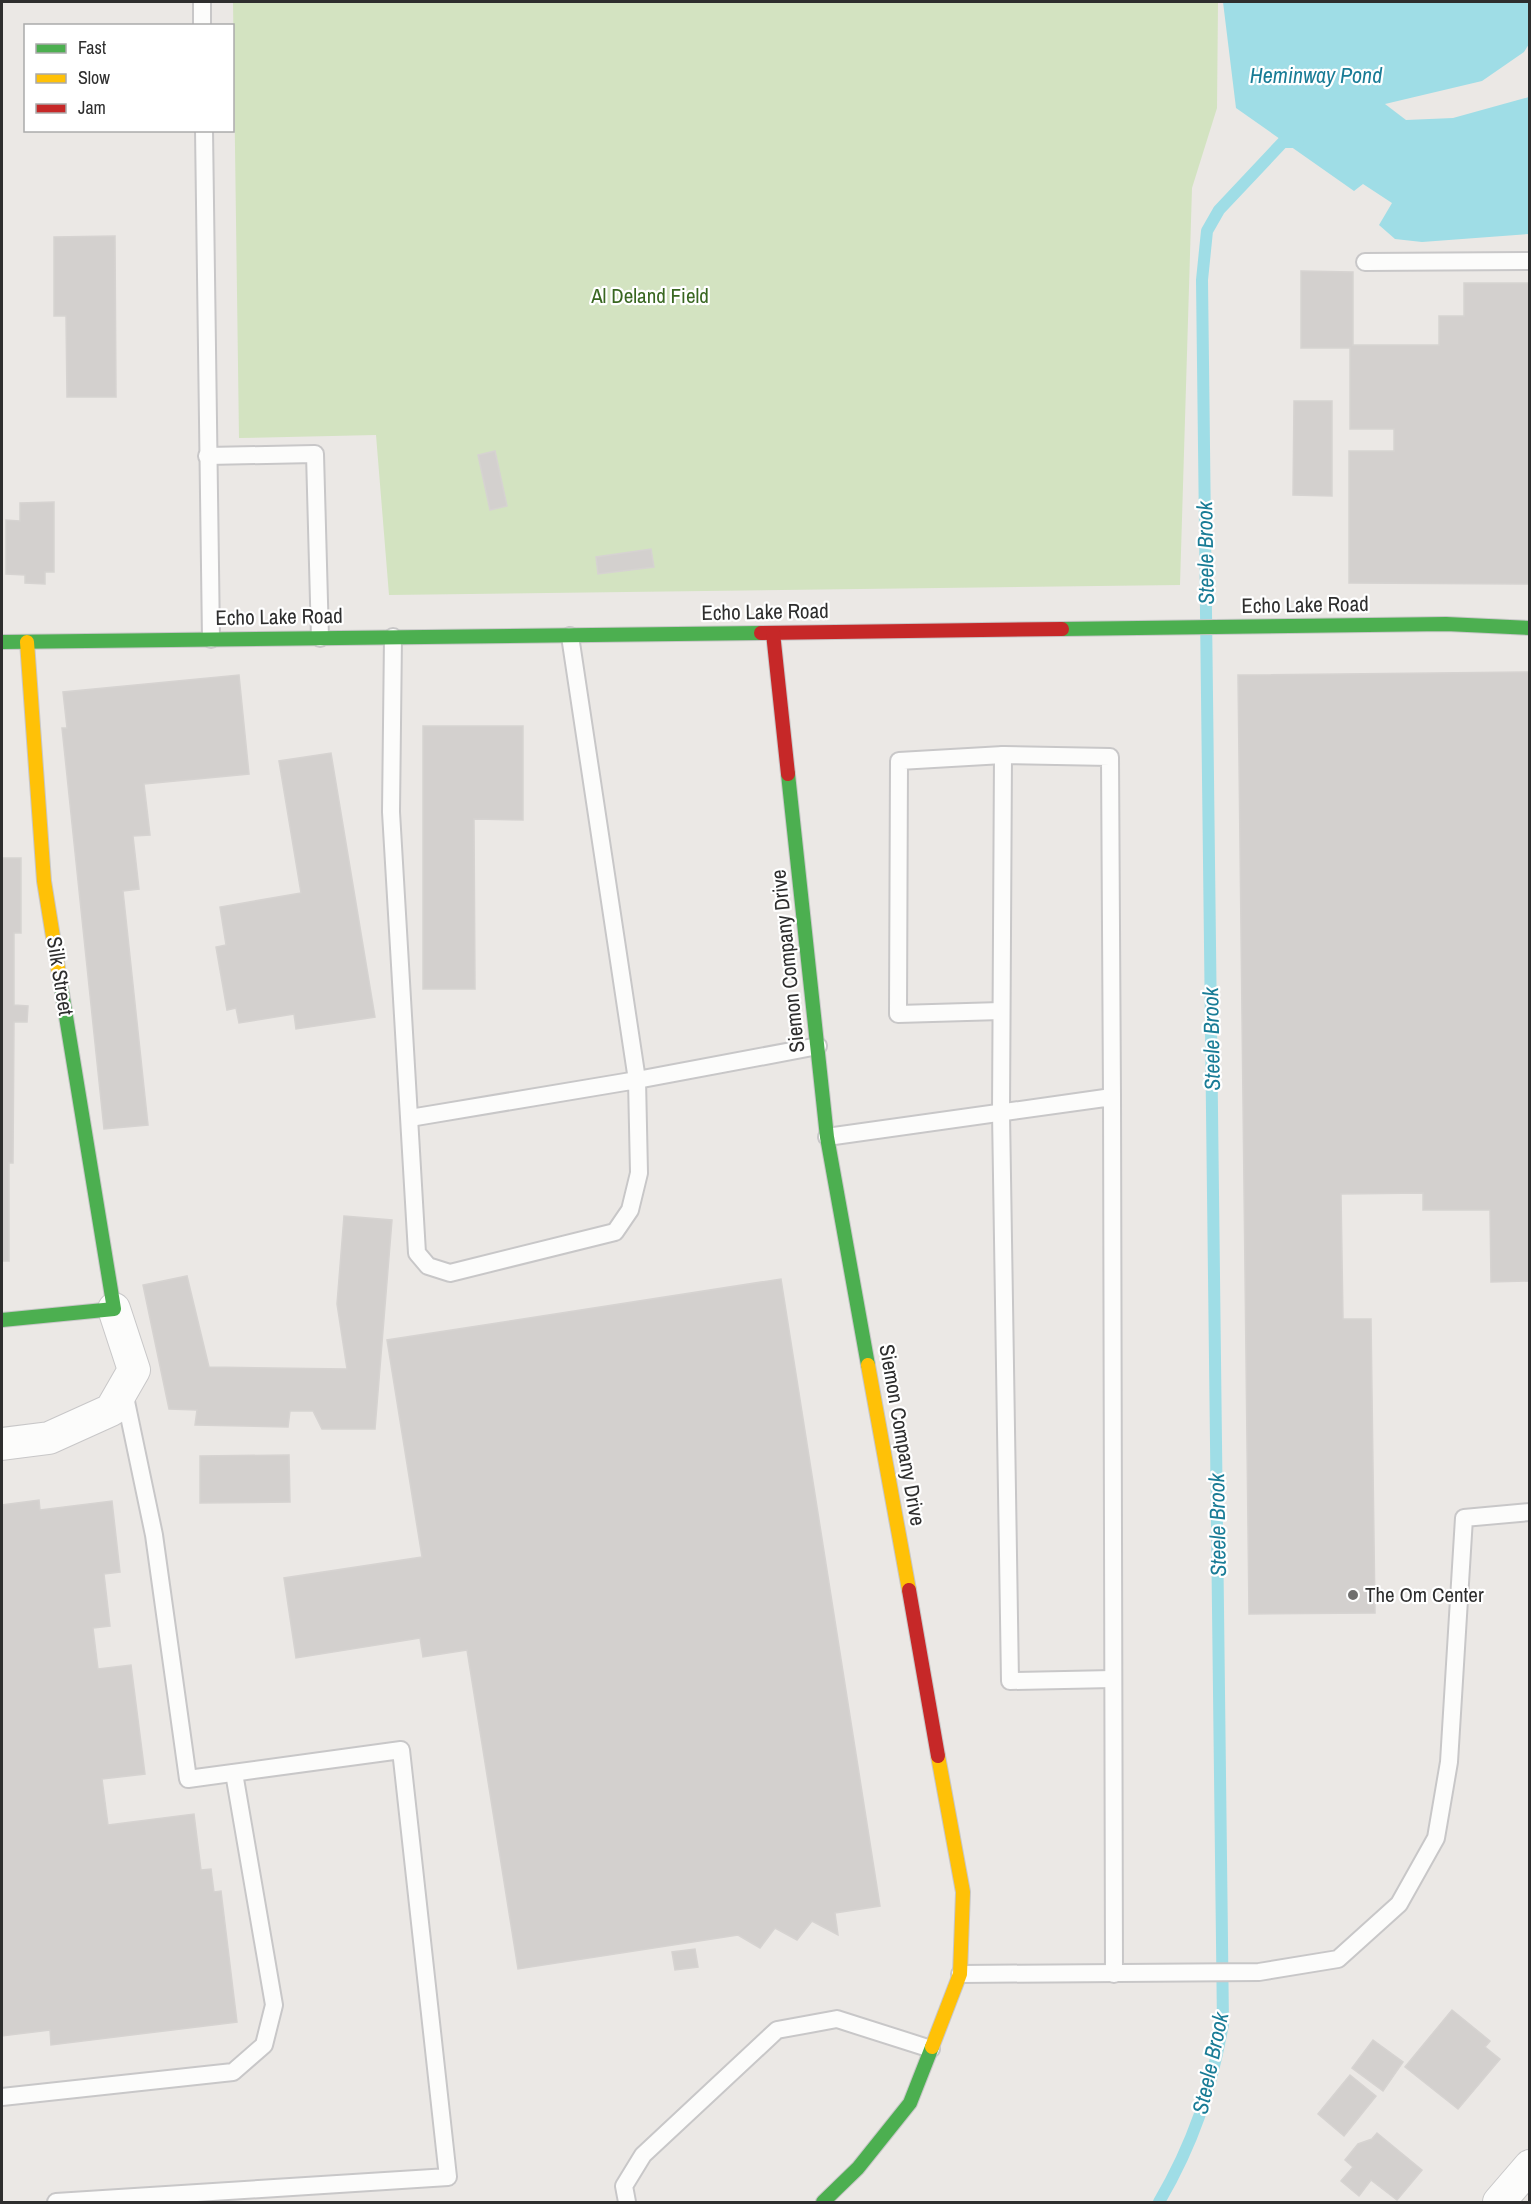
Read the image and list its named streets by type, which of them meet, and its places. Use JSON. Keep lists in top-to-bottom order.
{
  "streets": {
    "street": ["Echo Lake Road", "Siemon Company Drive", "Silk Street"]
  },
  "crossings": [
    ["Echo Lake Road", "Siemon Company Drive"],
    ["Echo Lake Road", "Silk Street"]
  ],
  "water": ["Heminway Pond", "Steele Brook"],
  "parks": ["Al Deland Field"],
  "places": ["The Om Center"],
  "legend": ["Fast", "Slow", "Jam"]
}
